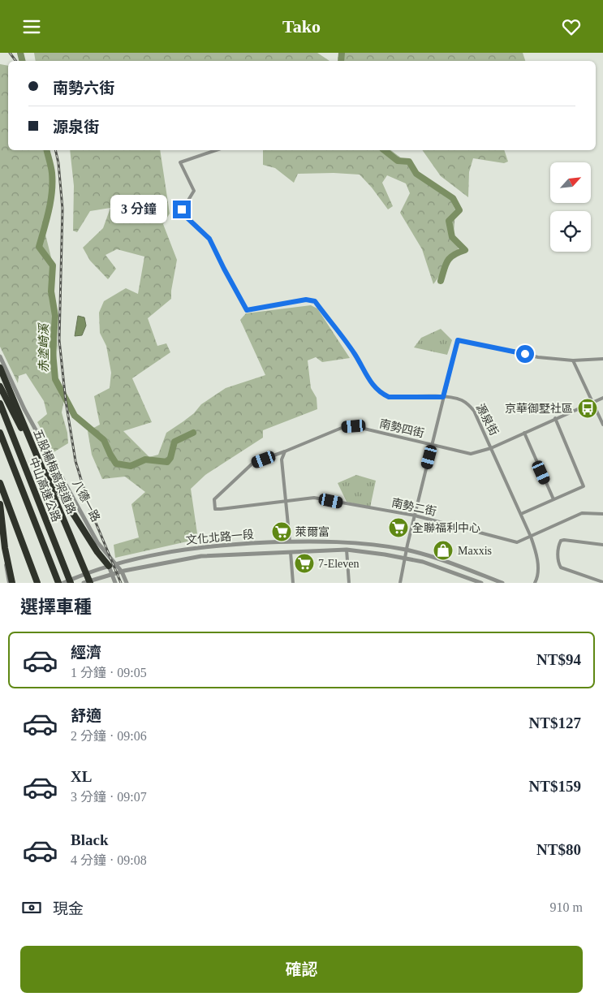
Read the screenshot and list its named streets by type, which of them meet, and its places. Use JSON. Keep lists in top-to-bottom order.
{
  "streets": {
    "highway": ["五股楊梅高架道路", "中山高速公路"],
    "street": [
      "源泉街",
      "南勢四街",
      "八德一路",
      "南勢二街",
      "文化北路一段"
    ]
  },
  "crossings": [
    ["源泉街", "南勢四街"],
    ["源泉街", "南勢二街"],
    ["南勢四街", "南勢二街"],
    ["五股楊梅高架道路", "文化北路一段"],
    ["八德一路", "文化北路一段"]
  ],
  "water": ["赤塗崎溪"],
  "places": {
    "bus stop": ["京華御墅社區"],
    "supermarket": ["全聯福利中心", "萊爾富", "7-Eleven"],
    "shop": ["Maxxis"]
  },
  "north": "top right",
  "page": {
    "header": "Tako",
    "banner": ["南勢六街", "源泉街"],
    "bubble": "3 分鐘",
    "heading": "選擇車種",
    "list": [
      {
        "name": "經濟",
        "note": "1 分鐘 · 09:05",
        "value": "NT$94"
      },
      {
        "name": "舒適",
        "note": "2 分鐘 · 09:06",
        "value": "NT$127"
      },
      {
        "name": "XL",
        "note": "3 分鐘 · 09:07",
        "value": "NT$159"
      },
      {
        "name": "Black",
        "note": "4 分鐘 · 09:08",
        "value": "NT$80"
      }
    ],
    "pay": ["現金", "910 m"],
    "buttons": "確認"
  }
}
